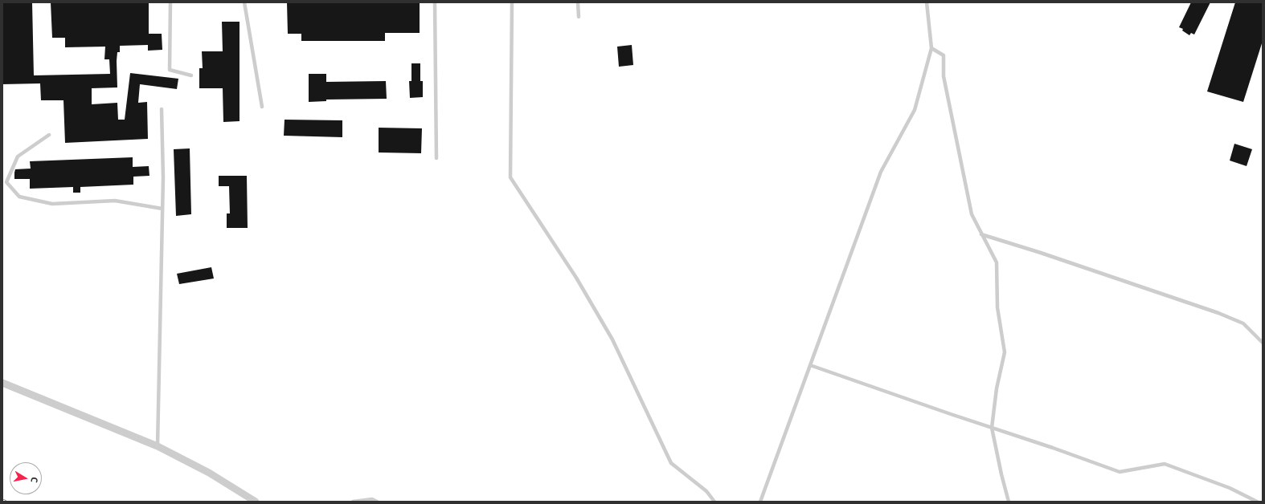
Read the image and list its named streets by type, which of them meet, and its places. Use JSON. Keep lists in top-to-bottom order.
{
  "north": "right"
}
